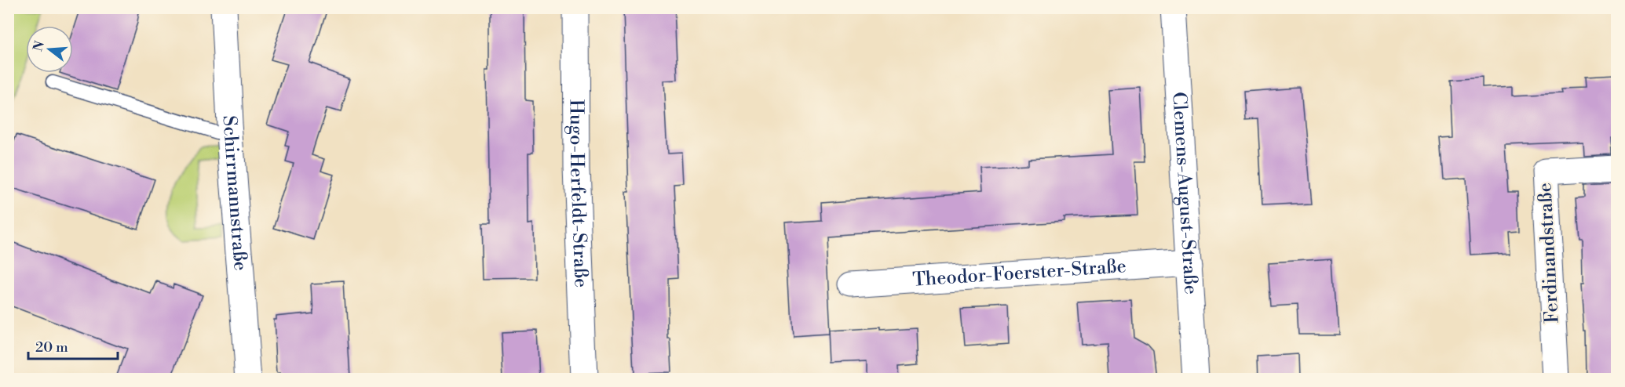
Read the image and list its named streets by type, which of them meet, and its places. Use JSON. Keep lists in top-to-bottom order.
{
  "streets": {
    "street": [
      "Schirrmannstraße",
      "Hugo-Herfeldt-Straße",
      "Clemens-August-Straße",
      "Ferdinandstraße",
      "Theodor-Foerster-Straße"
    ]
  },
  "crossings": [
    ["Clemens-August-Straße", "Theodor-Foerster-Straße"]
  ],
  "scale_bar": "20 m",
  "north": "left"
}
